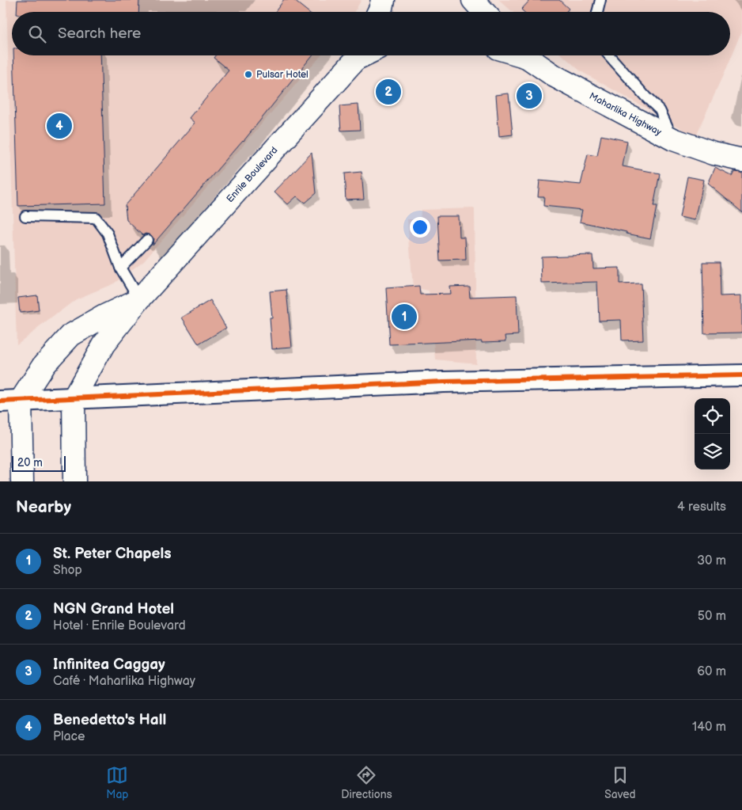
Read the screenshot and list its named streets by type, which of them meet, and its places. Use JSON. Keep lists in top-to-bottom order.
{
  "streets": {
    "main road": ["Maharlika Highway", "Enrile Boulevard"]
  },
  "places": ["Pulsar Hotel"],
  "scale_bar": "20 m",
  "page": {
    "search": "Search here",
    "pins": [
      "2",
      "3",
      "4",
      "1"
    ],
    "scale": "20 m",
    "heading": ["Nearby", "4 results"],
    "list": [
      {
        "mark": "1",
        "name": "St. Peter Chapels",
        "note": "Shop",
        "value": "30 m"
      },
      {
        "mark": "2",
        "name": "NGN Grand Hotel",
        "note": "Hotel · Enrile Boulevard",
        "value": "50 m"
      },
      {
        "mark": "3",
        "name": "Infinitea Caggay",
        "note": "Café · Maharlika Highway",
        "value": "60 m"
      },
      {
        "mark": "4",
        "name": "Benedetto's Hall",
        "note": "Place",
        "value": "140 m"
      }
    ],
    "nav": ["Map", "Directions", "Saved"]
  }
}
